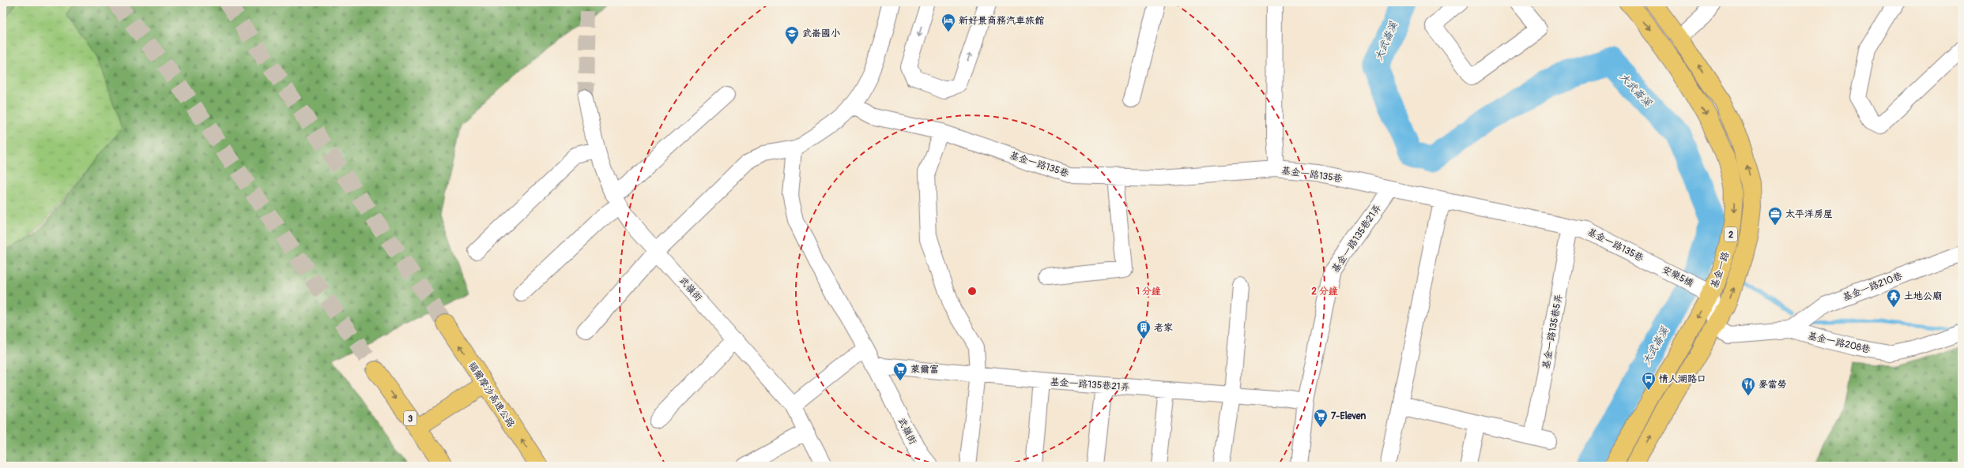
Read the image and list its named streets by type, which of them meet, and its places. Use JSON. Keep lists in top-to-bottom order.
{
  "streets": {
    "main road": [
      "2",
      "基金一路",
      "福爾摩沙高速公路",
      "3"
    ],
    "street": [
      "基金一路135巷",
      "基金一路135巷21弄",
      "安樂5橋",
      "基金一路210巷",
      "武嶺街",
      "基金一路135巷5弄",
      "基金一路208巷"
    ]
  },
  "crossings": [
    ["基金一路135巷", "基金一路135巷21弄"],
    ["基金一路135巷", "安樂5橋"],
    ["基金一路135巷", "基金一路135巷5弄"],
    ["基金一路135巷21弄", "武嶺街"],
    ["基金一路", "安樂5橋"],
    ["基金一路", "基金一路208巷"],
    ["基金一路210巷", "基金一路208巷"]
  ],
  "water": ["大武崙溪"],
  "places": {
    "hotel": ["新好景商務汽車旅館"],
    "school or university": ["武崙國小"],
    "office": ["太平洋房屋"],
    "temple": ["土地公廟"],
    "building": ["老家"],
    "supermarket": ["萊爾富", "7-Eleven"],
    "bus stop": ["情人湖路口"],
    "restaurant": ["麥當勞"]
  },
  "rings": ["1 分鐘", "2 分鐘"]
}
